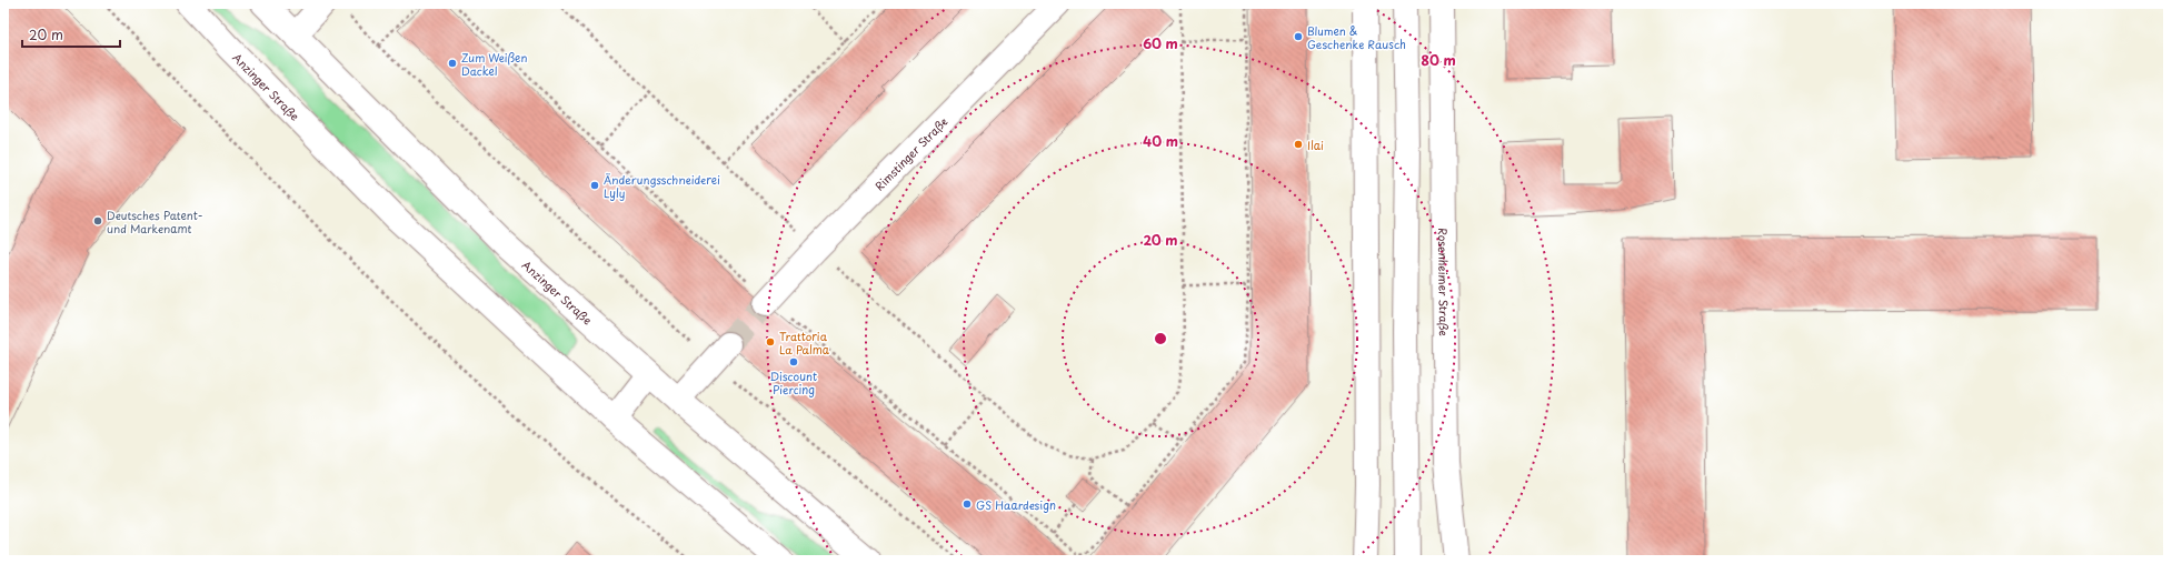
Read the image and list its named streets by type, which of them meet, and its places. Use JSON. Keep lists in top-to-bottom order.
{
  "streets": {
    "main road": ["Anzinger Straße", "Rimstinger Straße", "Rosenheimer Straße"]
  },
  "places": [
    "Blumen & Geschenke Rausch",
    "Zum Weißen Dackel",
    "Ilai",
    "Änderungsschneiderei Lyly",
    "Deutsches Patent- und Markenamt",
    "Trattoria La Palma",
    "Discount Piercing",
    "GS Haardesign"
  ],
  "scale_bar": "20 m",
  "rings": [
    "60 m",
    "80 m",
    "40 m",
    "20 m"
  ]
}
